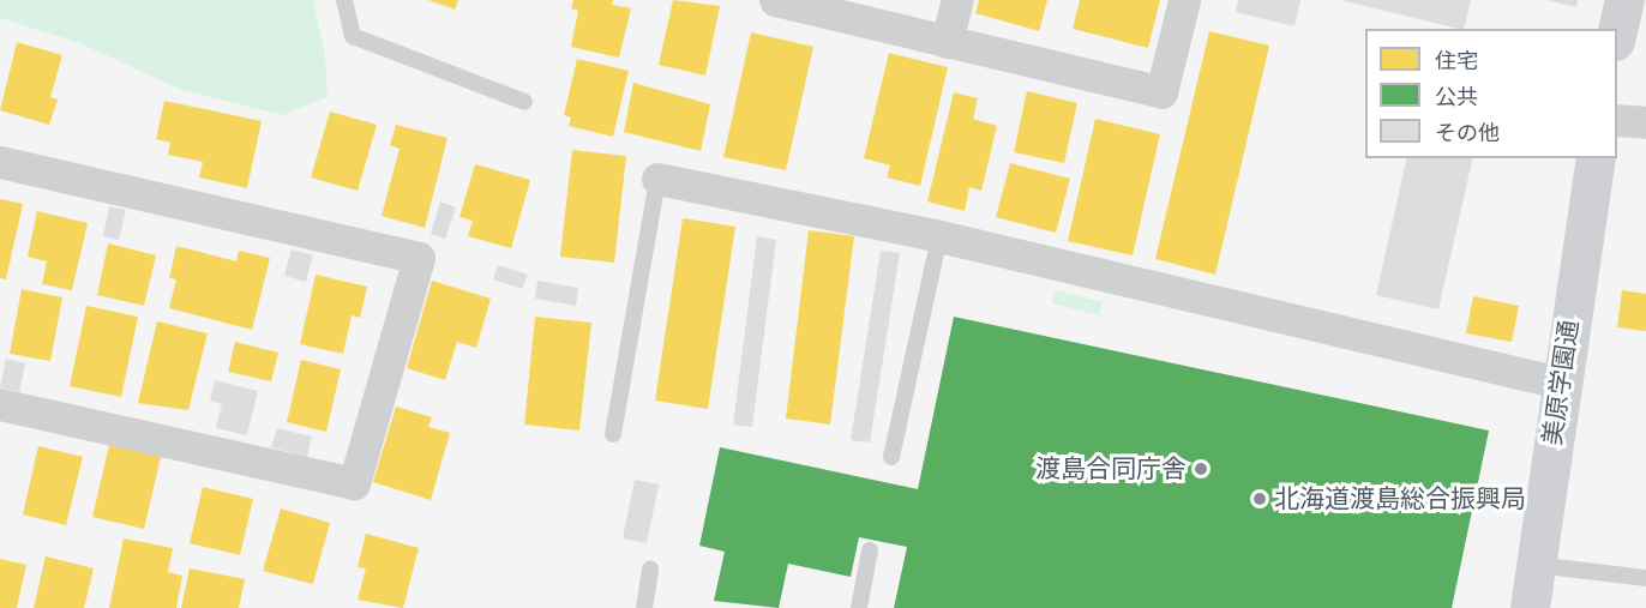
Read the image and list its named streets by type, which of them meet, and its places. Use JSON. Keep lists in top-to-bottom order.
{
  "streets": {
    "street": ["美原学園通"]
  },
  "places": ["渡島合同庁舎", "北海道渡島総合振興局"],
  "legend": ["住宅", "公共", "その他"]
}
